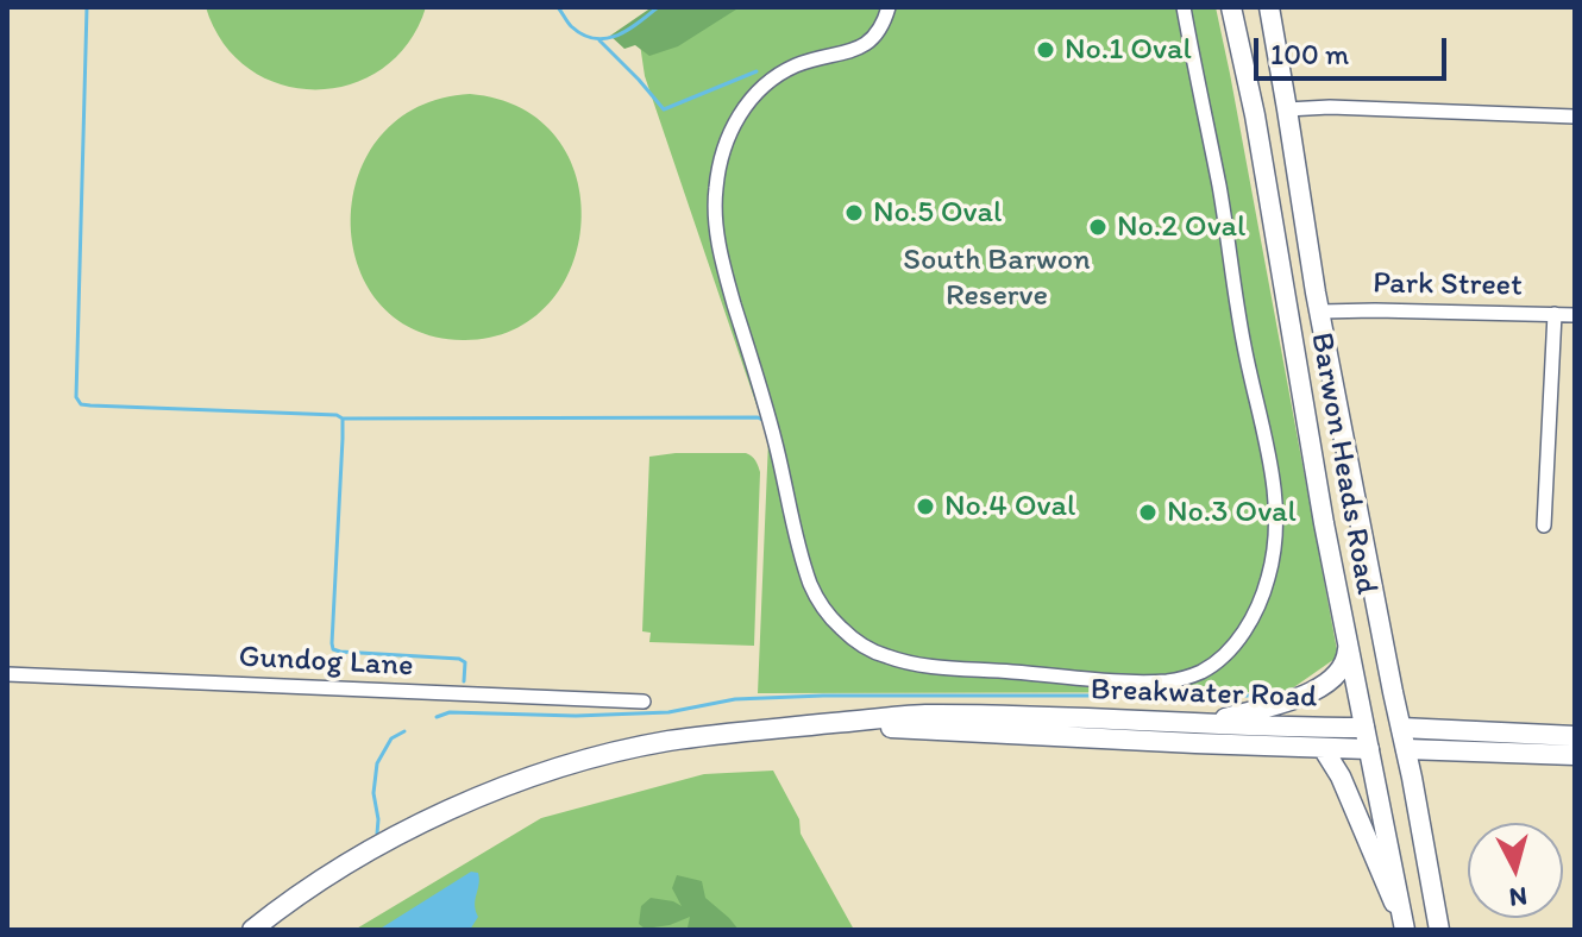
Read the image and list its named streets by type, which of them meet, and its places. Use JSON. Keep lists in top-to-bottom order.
{
  "streets": {
    "main road": ["Barwon Heads Road", "Breakwater Road"],
    "street": ["Park Street", "Gundog Lane"]
  },
  "crossings": [
    ["Park Street", "Barwon Heads Road"],
    ["Barwon Heads Road", "Breakwater Road"]
  ],
  "parks": ["South Barwon Reserve"],
  "places": [
    "No.1 Oval",
    "No.5 Oval",
    "No.2 Oval",
    "No.4 Oval",
    "No.3 Oval"
  ],
  "scale_bar": "100 m",
  "north": "bottom"
}
